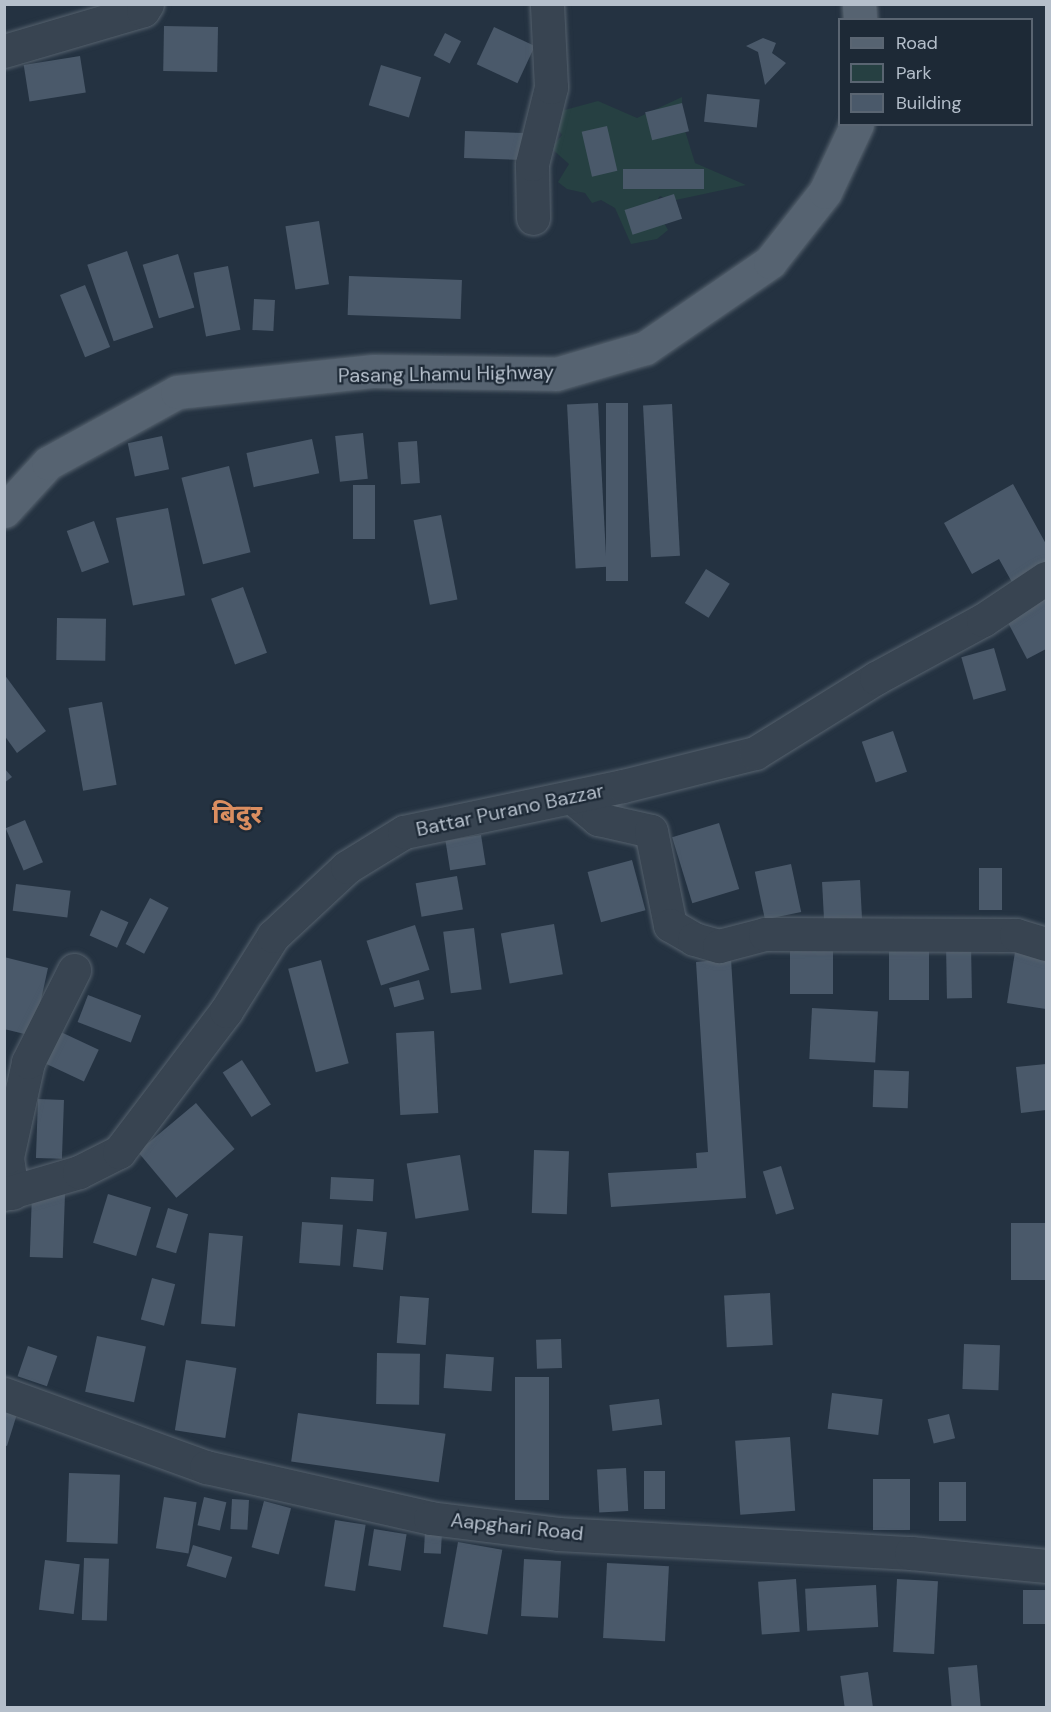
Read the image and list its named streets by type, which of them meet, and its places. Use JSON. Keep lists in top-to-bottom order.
{
  "streets": {
    "main road": ["Pasang Lhamu Highway"],
    "street": ["Battar Purano Bazzar", "Aapghari Road"]
  },
  "districts": ["बिदुर"],
  "legend": ["Road", "Park", "Building"]
}
